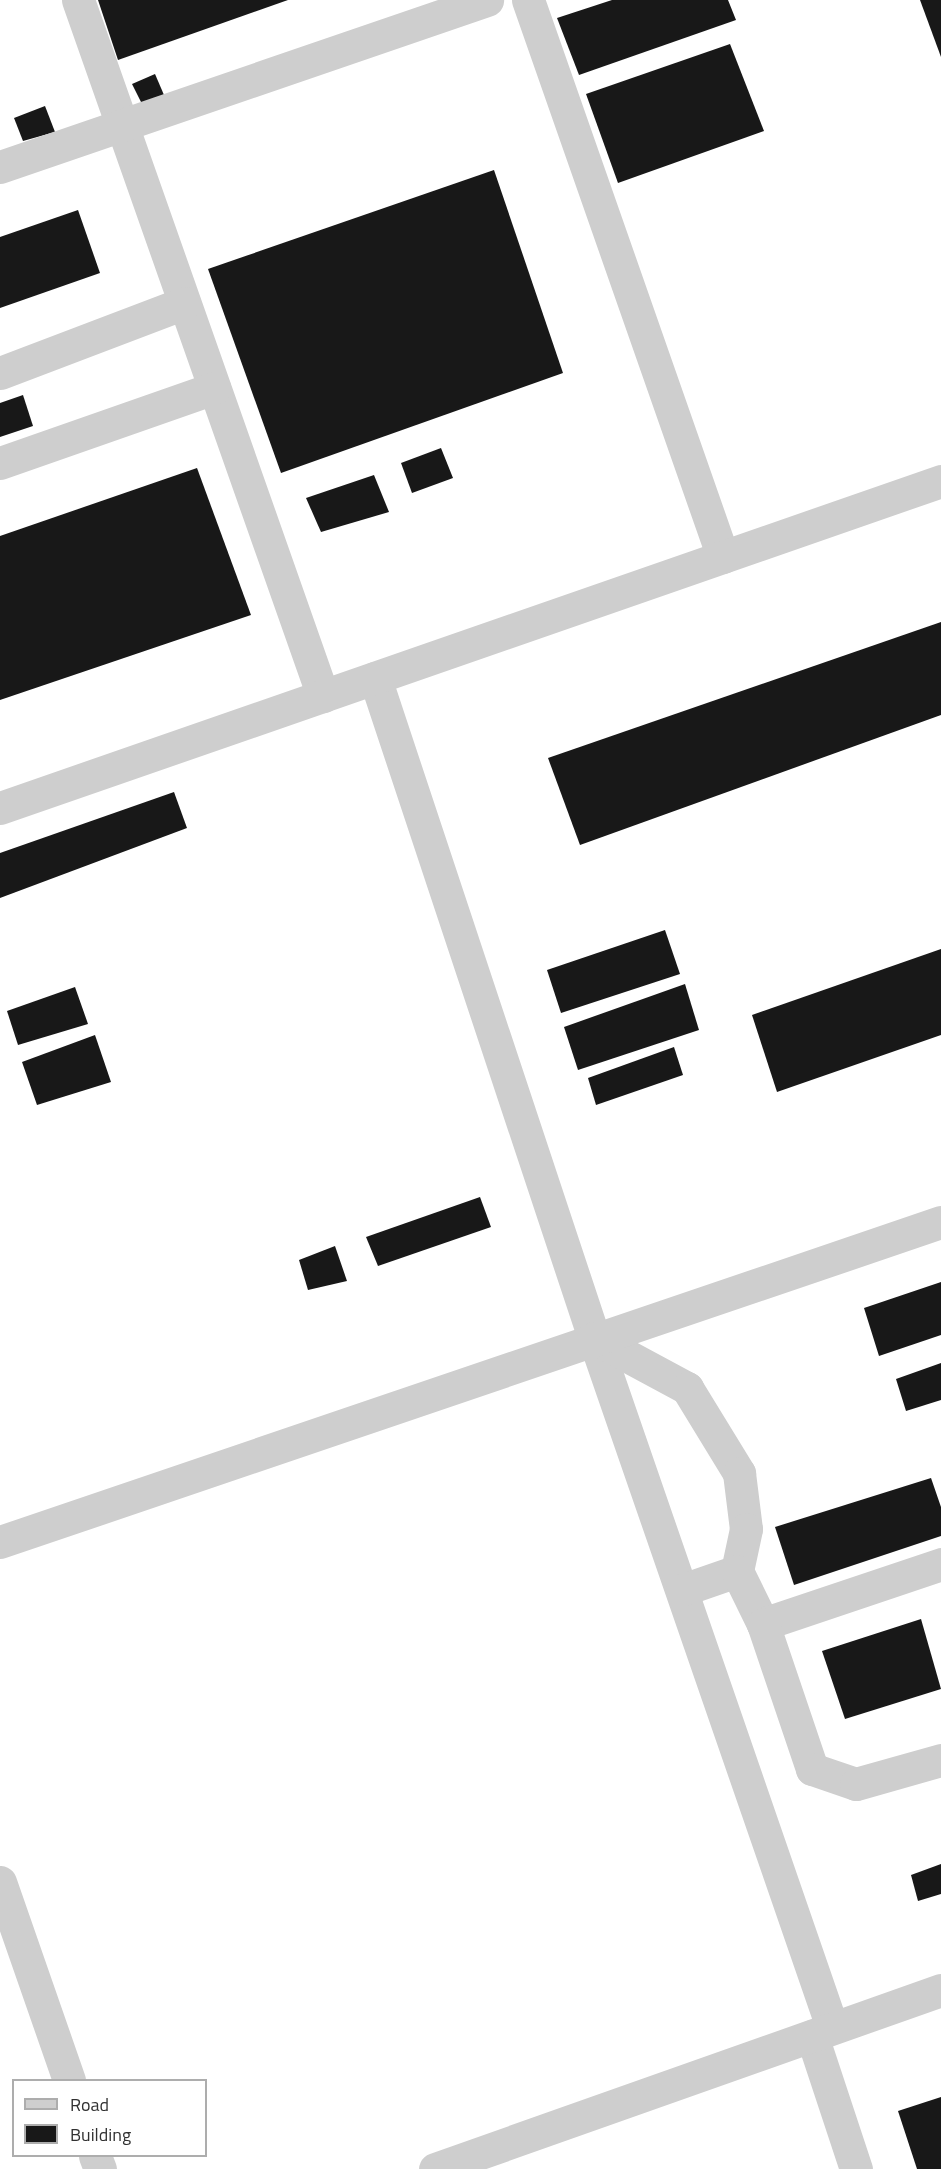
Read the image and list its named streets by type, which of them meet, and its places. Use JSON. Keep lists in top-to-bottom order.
{
  "legend": ["Road", "Building"]
}
